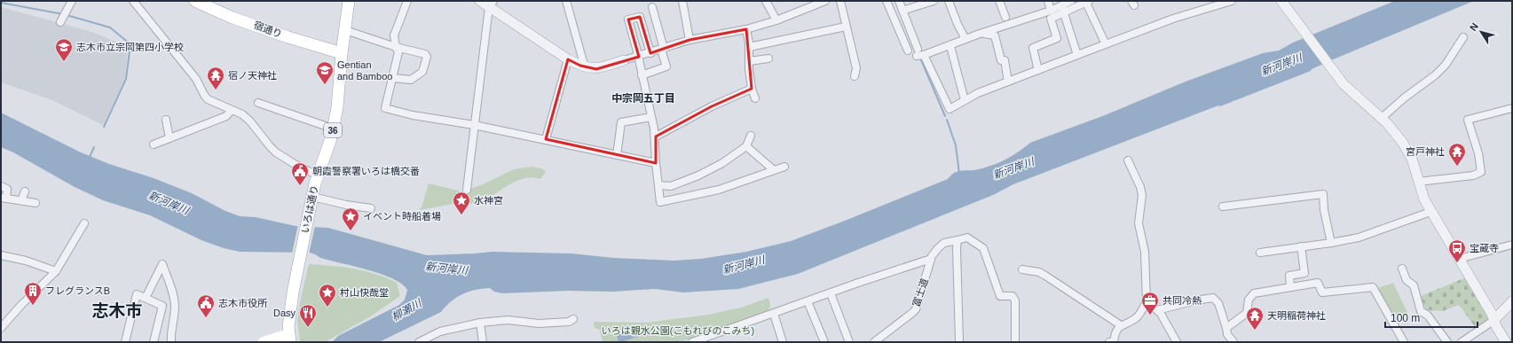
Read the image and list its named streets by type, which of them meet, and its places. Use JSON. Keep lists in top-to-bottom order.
{
  "streets": {
    "main road": ["宿通り", "36", "いろは通り"],
    "street": ["富士道"]
  },
  "crossings": [
    ["宿通り", "いろは通り"]
  ],
  "districts": ["中宗岡五丁目", "志木市"],
  "water": ["新河岸川", "柳瀬川"],
  "parks": ["いろは親水公園(こもれびのこみち)"],
  "places": {
    "school or university": ["志木市立宗岡第四小学校", "Gentian and Bamboo"],
    "temple": ["宿ノ天神社", "宮戸神社", "天明稲荷神社"],
    "public building": ["朝霞警察署いろは橋交番", "志木市役所"],
    "place": ["水神宮", "イベント時船着場", "村山快哉堂"],
    "bus stop": ["宝蔵寺"],
    "building": ["フレグランスB"],
    "office": ["共同冷熱"],
    "restaurant": ["Dasy"]
  },
  "scale_bar": "100 m",
  "north": "top left"
}
